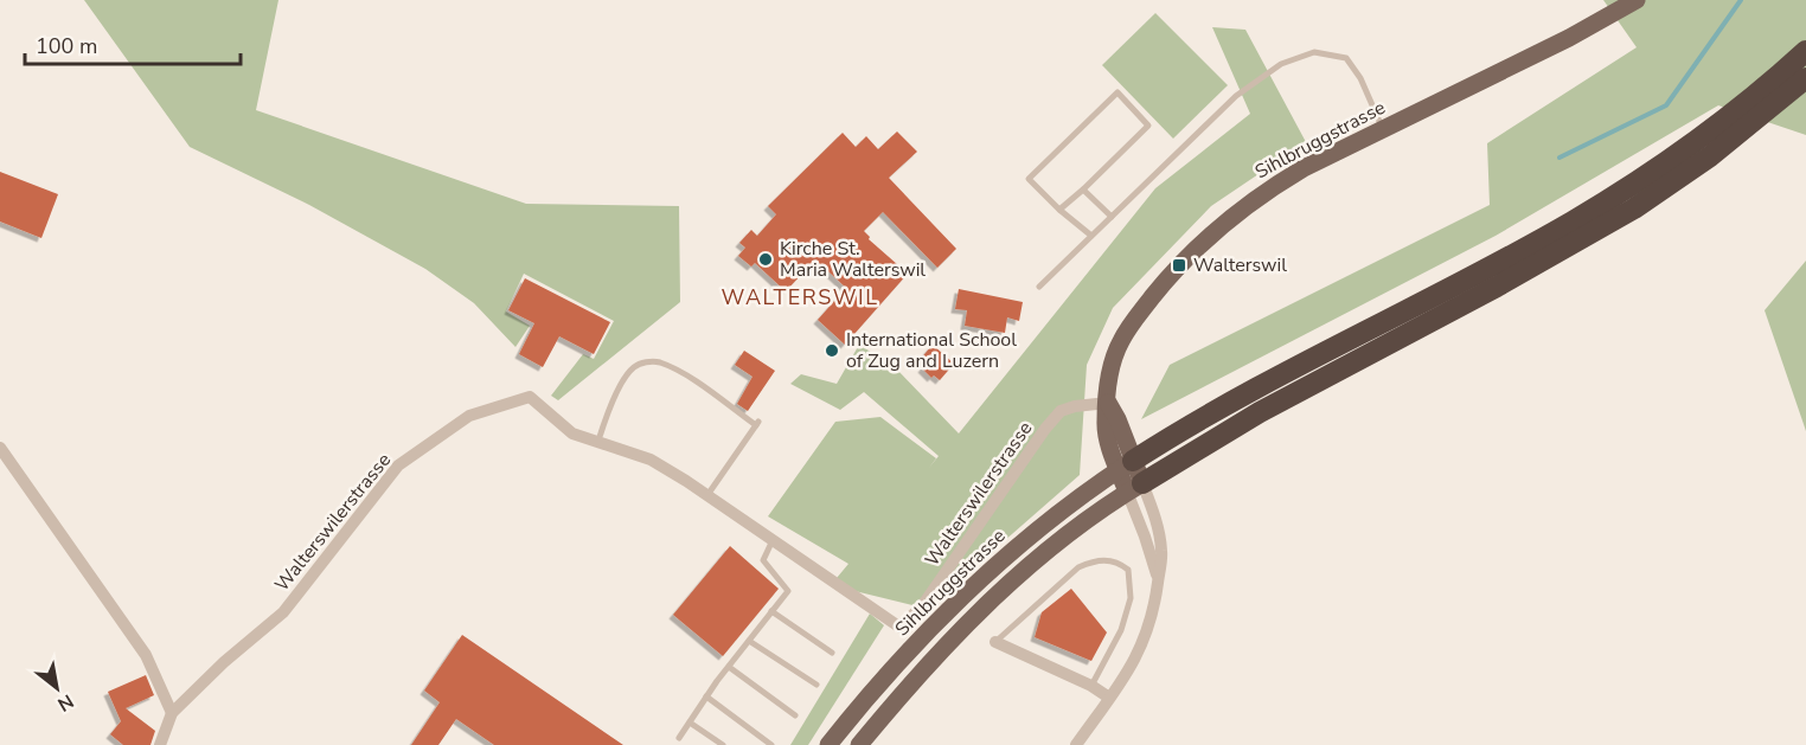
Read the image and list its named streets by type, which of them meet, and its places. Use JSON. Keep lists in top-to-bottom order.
{
  "streets": {
    "main road": ["Sihlbruggstrasse"],
    "street": ["Walterswilerstrasse"]
  },
  "crossings": [
    ["Sihlbruggstrasse", "Walterswilerstrasse"]
  ],
  "districts": ["WALTERSWIL"],
  "places": {
    "other": ["Kirche St. Maria Walterswil", "International School of Zug and Luzern"],
    "transit": ["Walterswil"]
  },
  "scale_bar": "100 m",
  "north": "bottom right"
}
